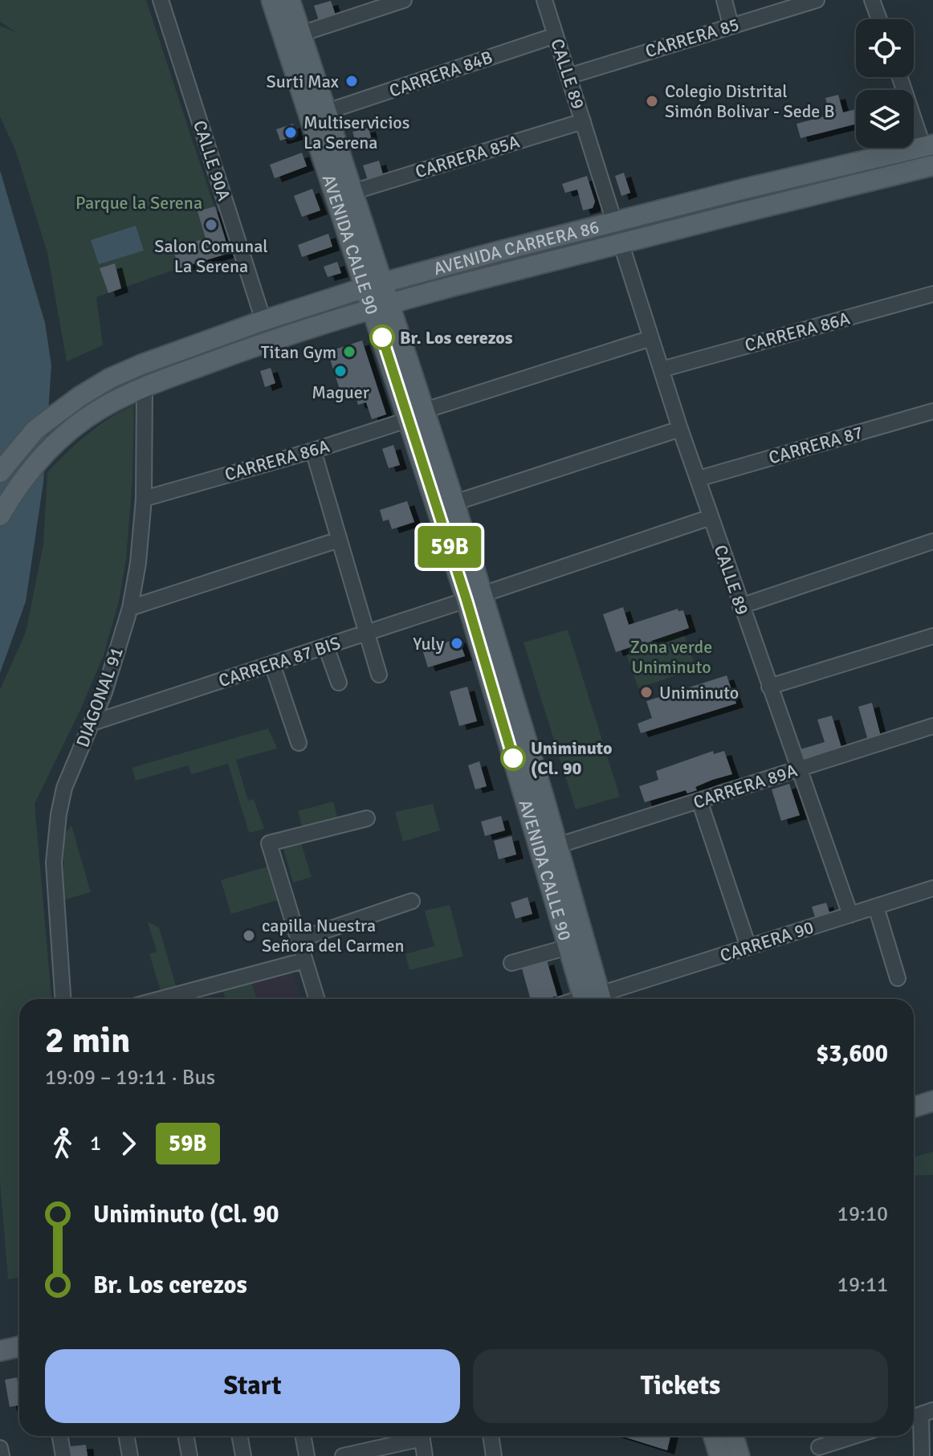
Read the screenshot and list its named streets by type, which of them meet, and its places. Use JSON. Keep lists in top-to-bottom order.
{
  "streets": {
    "main road": ["AVENIDA CALLE 90", "AVENIDA CARRERA 86"],
    "street": [
      "CARRERA 85",
      "CARRERA 84B",
      "CALLE 89",
      "CARRERA 85A",
      "CALLE 90A",
      "CARRERA 86A",
      "CARRERA 87",
      "CARRERA 87 BIS",
      "DIAGONAL 91",
      "CARRERA 89A",
      "CARRERA 90"
    ]
  },
  "crossings": [
    ["CARRERA 85", "CALLE 89"],
    ["CARRERA 84B", "CALLE 89"],
    ["CARRERA 84B", "AVENIDA CALLE 90"],
    ["CALLE 89", "CARRERA 85A"],
    ["CALLE 89", "AVENIDA CARRERA 86"],
    ["CALLE 89", "CARRERA 86A"],
    ["CALLE 89", "CARRERA 87"],
    ["CALLE 89", "CARRERA 87 BIS"],
    ["CALLE 89", "CARRERA 89A"],
    ["CALLE 89", "CARRERA 90"],
    ["CARRERA 85A", "AVENIDA CALLE 90"],
    ["CALLE 90A", "AVENIDA CARRERA 86"],
    ["AVENIDA CALLE 90", "AVENIDA CARRERA 86"],
    ["AVENIDA CALLE 90", "CARRERA 86A"],
    ["AVENIDA CALLE 90", "CARRERA 87 BIS"],
    ["AVENIDA CALLE 90", "CARRERA 89A"],
    ["AVENIDA CARRERA 86", "DIAGONAL 91"],
    ["CARRERA 86A", "DIAGONAL 91"],
    ["CARRERA 87 BIS", "DIAGONAL 91"]
  ],
  "parks": ["Parque la Serena", "Zona verde Uniminuto"],
  "places": [
    "Surti Max",
    "Colegio Distrital Simón Bolivar - Sede B",
    "Multiservicios La Serena",
    "Salon Comunal La Serena",
    "Br. Los cerezos",
    "Titan Gym",
    "Maguer",
    "Yuly",
    "Uniminuto",
    "Uniminuto (Cl. 90",
    "capilla Nuestra Señora del Carmen"
  ],
  "lines": ["bus line 59B"],
  "page": {
    "on_map": "59B",
    "heading": ["2 min", "19:09 – 19:11 · Bus", "$3,600"],
    "legs": ["1", "59B"],
    "list": [
      {
        "name": "Uniminuto (Cl. 90",
        "value": "19:10"
      },
      {
        "name": "Br. Los cerezos",
        "value": "19:11"
      }
    ],
    "buttons": ["Start", "Tickets"]
  }
}
